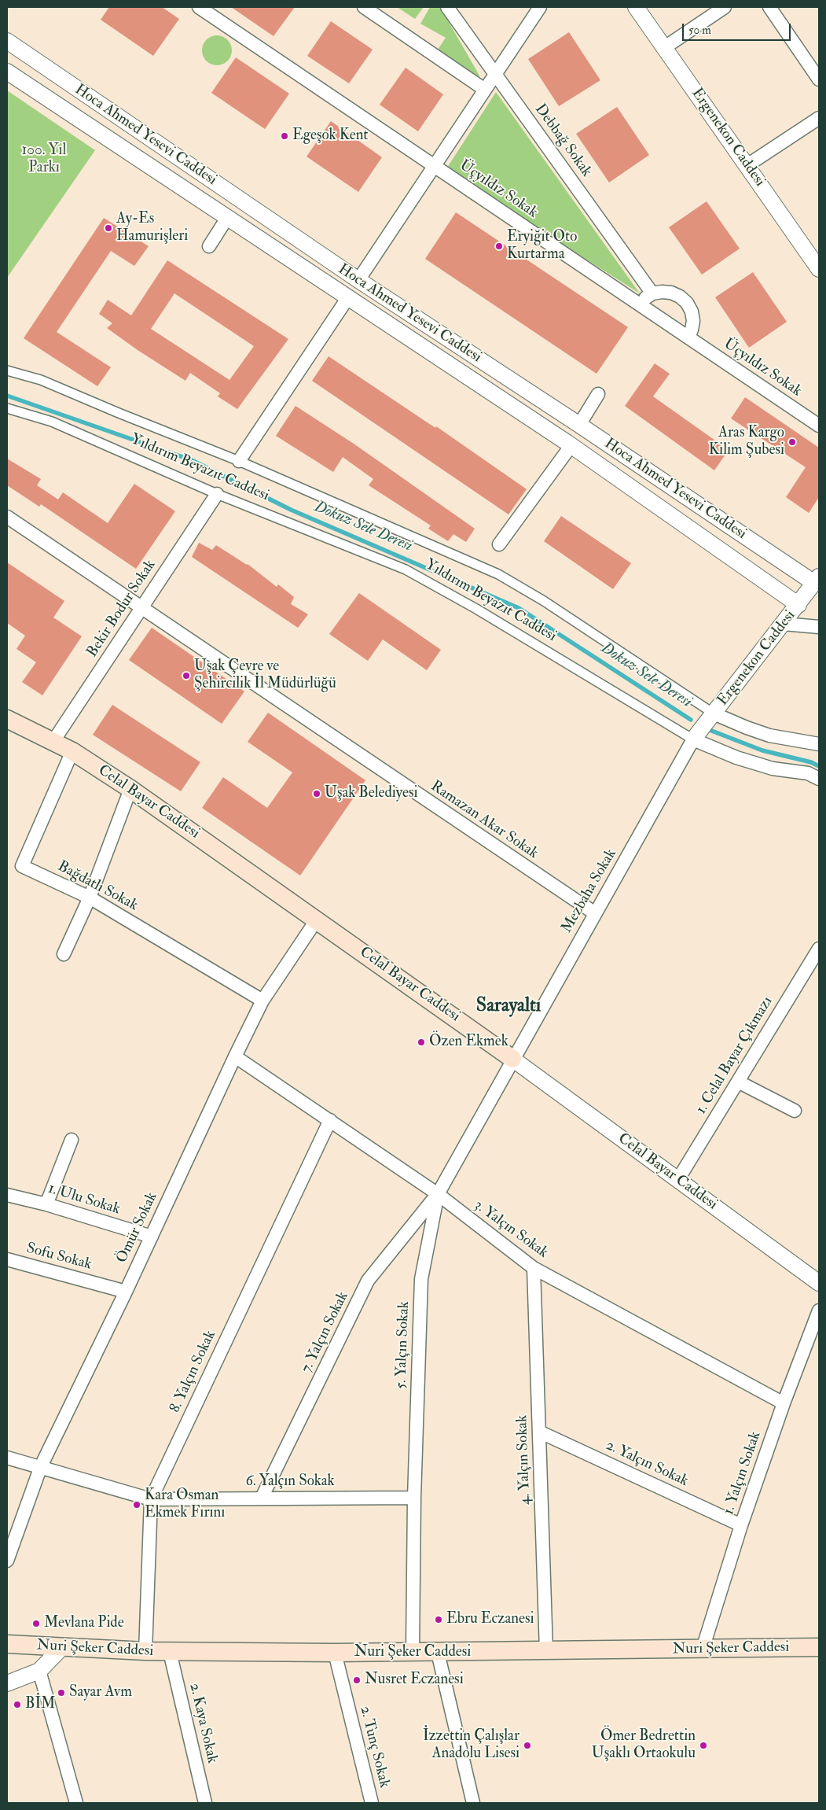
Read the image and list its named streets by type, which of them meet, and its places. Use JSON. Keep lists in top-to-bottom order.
{
  "streets": {
    "main road": ["Celal Bayar Caddesi", "Nuri Şeker Caddesi"],
    "street": [
      "Hoca Ahmed Yesevi Caddesi",
      "Ergenekon Caddesi",
      "Debbağ Sokak",
      "Üçyıldız Sokak",
      "Yıldırım Beyazıt Caddesi",
      "Bekir Bodur Sokak",
      "Ramazan Akar Sokak",
      "Bağdatlı Sokak",
      "Mezbaha Sokak",
      "1. Celal Bayar Çıkmazı",
      "1. Ulu Sokak",
      "Ömür Sokak",
      "3. Yalçın Sokak",
      "Sofu Sokak",
      "7. Yalçın Sokak",
      "5. Yalçın Sokak",
      "8. Yalçın Sokak",
      "4. Yalçın Sokak",
      "2. Yalçın Sokak",
      "1. Yalçın Sokak",
      "6. Yalçın Sokak",
      "2. Kaya Sokak",
      "2. Tunç Sokak"
    ]
  },
  "crossings": [
    ["Hoca Ahmed Yesevi Caddesi", "Ergenekon Caddesi"],
    ["Ergenekon Caddesi", "Yıldırım Beyazıt Caddesi"],
    ["Ergenekon Caddesi", "Mezbaha Sokak"],
    ["Yıldırım Beyazıt Caddesi", "Bekir Bodur Sokak"],
    ["Yıldırım Beyazıt Caddesi", "Mezbaha Sokak"],
    ["Bekir Bodur Sokak", "Celal Bayar Caddesi"],
    ["Bekir Bodur Sokak", "Ramazan Akar Sokak"],
    ["Celal Bayar Caddesi", "Bağdatlı Sokak"],
    ["Celal Bayar Caddesi", "Mezbaha Sokak"],
    ["Celal Bayar Caddesi", "1. Celal Bayar Çıkmazı"],
    ["Celal Bayar Caddesi", "Ömür Sokak"],
    ["Celal Bayar Caddesi", "5. Yalçın Sokak"],
    ["Ramazan Akar Sokak", "Mezbaha Sokak"],
    ["Bağdatlı Sokak", "Ömür Sokak"],
    ["Mezbaha Sokak", "5. Yalçın Sokak"],
    ["1. Ulu Sokak", "Ömür Sokak"],
    ["Ömür Sokak", "3. Yalçın Sokak"],
    ["Ömür Sokak", "Sofu Sokak"],
    ["Ömür Sokak", "6. Yalçın Sokak"],
    ["3. Yalçın Sokak", "7. Yalçın Sokak"],
    ["3. Yalçın Sokak", "5. Yalçın Sokak"],
    ["3. Yalçın Sokak", "8. Yalçın Sokak"],
    ["3. Yalçın Sokak", "4. Yalçın Sokak"],
    ["3. Yalçın Sokak", "1. Yalçın Sokak"],
    ["7. Yalçın Sokak", "5. Yalçın Sokak"],
    ["7. Yalçın Sokak", "6. Yalçın Sokak"],
    ["5. Yalçın Sokak", "6. Yalçın Sokak"],
    ["5. Yalçın Sokak", "Nuri Şeker Caddesi"],
    ["8. Yalçın Sokak", "6. Yalçın Sokak"],
    ["8. Yalçın Sokak", "Nuri Şeker Caddesi"],
    ["4. Yalçın Sokak", "2. Yalçın Sokak"],
    ["4. Yalçın Sokak", "Nuri Şeker Caddesi"],
    ["2. Yalçın Sokak", "1. Yalçın Sokak"],
    ["1. Yalçın Sokak", "Nuri Şeker Caddesi"],
    ["Nuri Şeker Caddesi", "2. Kaya Sokak"],
    ["Nuri Şeker Caddesi", "2. Tunç Sokak"]
  ],
  "districts": ["Sarayaltı"],
  "water": ["Dokuz Sele Deresi"],
  "parks": ["100. Yıl Parkı"],
  "places": [
    "Egeşok Kent",
    "Ay-Es Hamurişleri",
    "Eryiğit Oto Kurtarma",
    "Aras Kargo Kilim Şubesi",
    "Uşak Çevre ve Şehircilik İl Müdürlüğü",
    "Uşak Belediyesi",
    "Özen Ekmek",
    "Kara Osman Ekmek Fırını",
    "Ebru Eczanesi",
    "Mevlana Pide",
    "Nusret Eczanesi",
    "Sayar Avm",
    "BİM",
    "İzzettin Çalışlar Anadolu Lisesi",
    "Ömer Bedrettin Uşaklı Ortaokulu"
  ],
  "scale_bar": "50 m"
}
